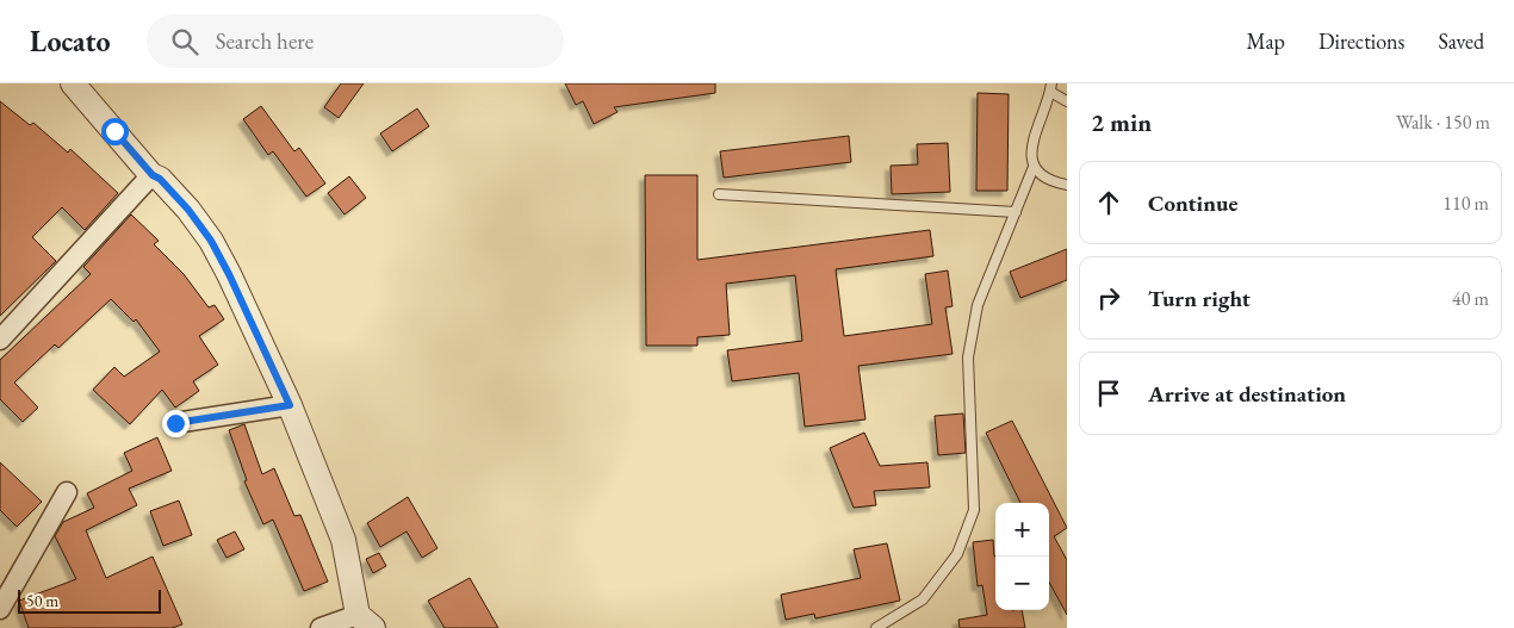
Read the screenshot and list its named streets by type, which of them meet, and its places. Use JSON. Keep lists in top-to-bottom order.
{
  "scale_bar": "50 m",
  "page": {
    "header": "Locato",
    "search": "Search here",
    "nav": ["Map", "Directions", "Saved"],
    "heading": ["2 min", "Walk · 150 m"],
    "list": [
      ["Continue", "110 m"],
      ["Turn right", "40 m"],
      "Arrive at destination"
    ],
    "map_buttons": ["+", "−"],
    "scale": "50 m"
  }
}
